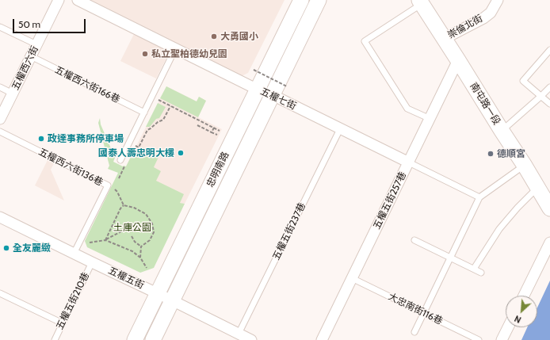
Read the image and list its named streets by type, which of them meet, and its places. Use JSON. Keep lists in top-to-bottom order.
{
  "streets": {
    "main road": ["南屯路一段", "忠明南路"],
    "street": [
      "崇倫北街",
      "五權西六街",
      "五權七街",
      "五權五街257巷",
      "五權五街"
    ],
    "lane": [
      "五權西六街166巷",
      "五權西六街136巷",
      "五權五街237巷",
      "五權五街210巷",
      "大忠南街116巷"
    ]
  },
  "crossings": [
    ["崇倫北街", "南屯路一段"],
    ["五權西六街", "五權西六街166巷"],
    ["五權七街", "忠明南路"],
    ["五權七街", "五權五街257巷"],
    ["五權七街", "五權五街237巷"],
    ["南屯路一段", "五權五街257巷"],
    ["五權西六街136巷", "五權五街"],
    ["忠明南路", "五權五街"],
    ["五權五街257巷", "大忠南街116巷"],
    ["五權五街237巷", "五權五街"],
    ["五權五街", "五權五街210巷"]
  ],
  "parks": ["土庫公園"],
  "places": [
    "大勇國小",
    "私立聖柏德幼兒園",
    "政達事務所停車場",
    "國泰人壽忠明大樓",
    "德順宮",
    "全友麗緻"
  ],
  "scale_bar": "50 m",
  "north": "bottom left"
}
